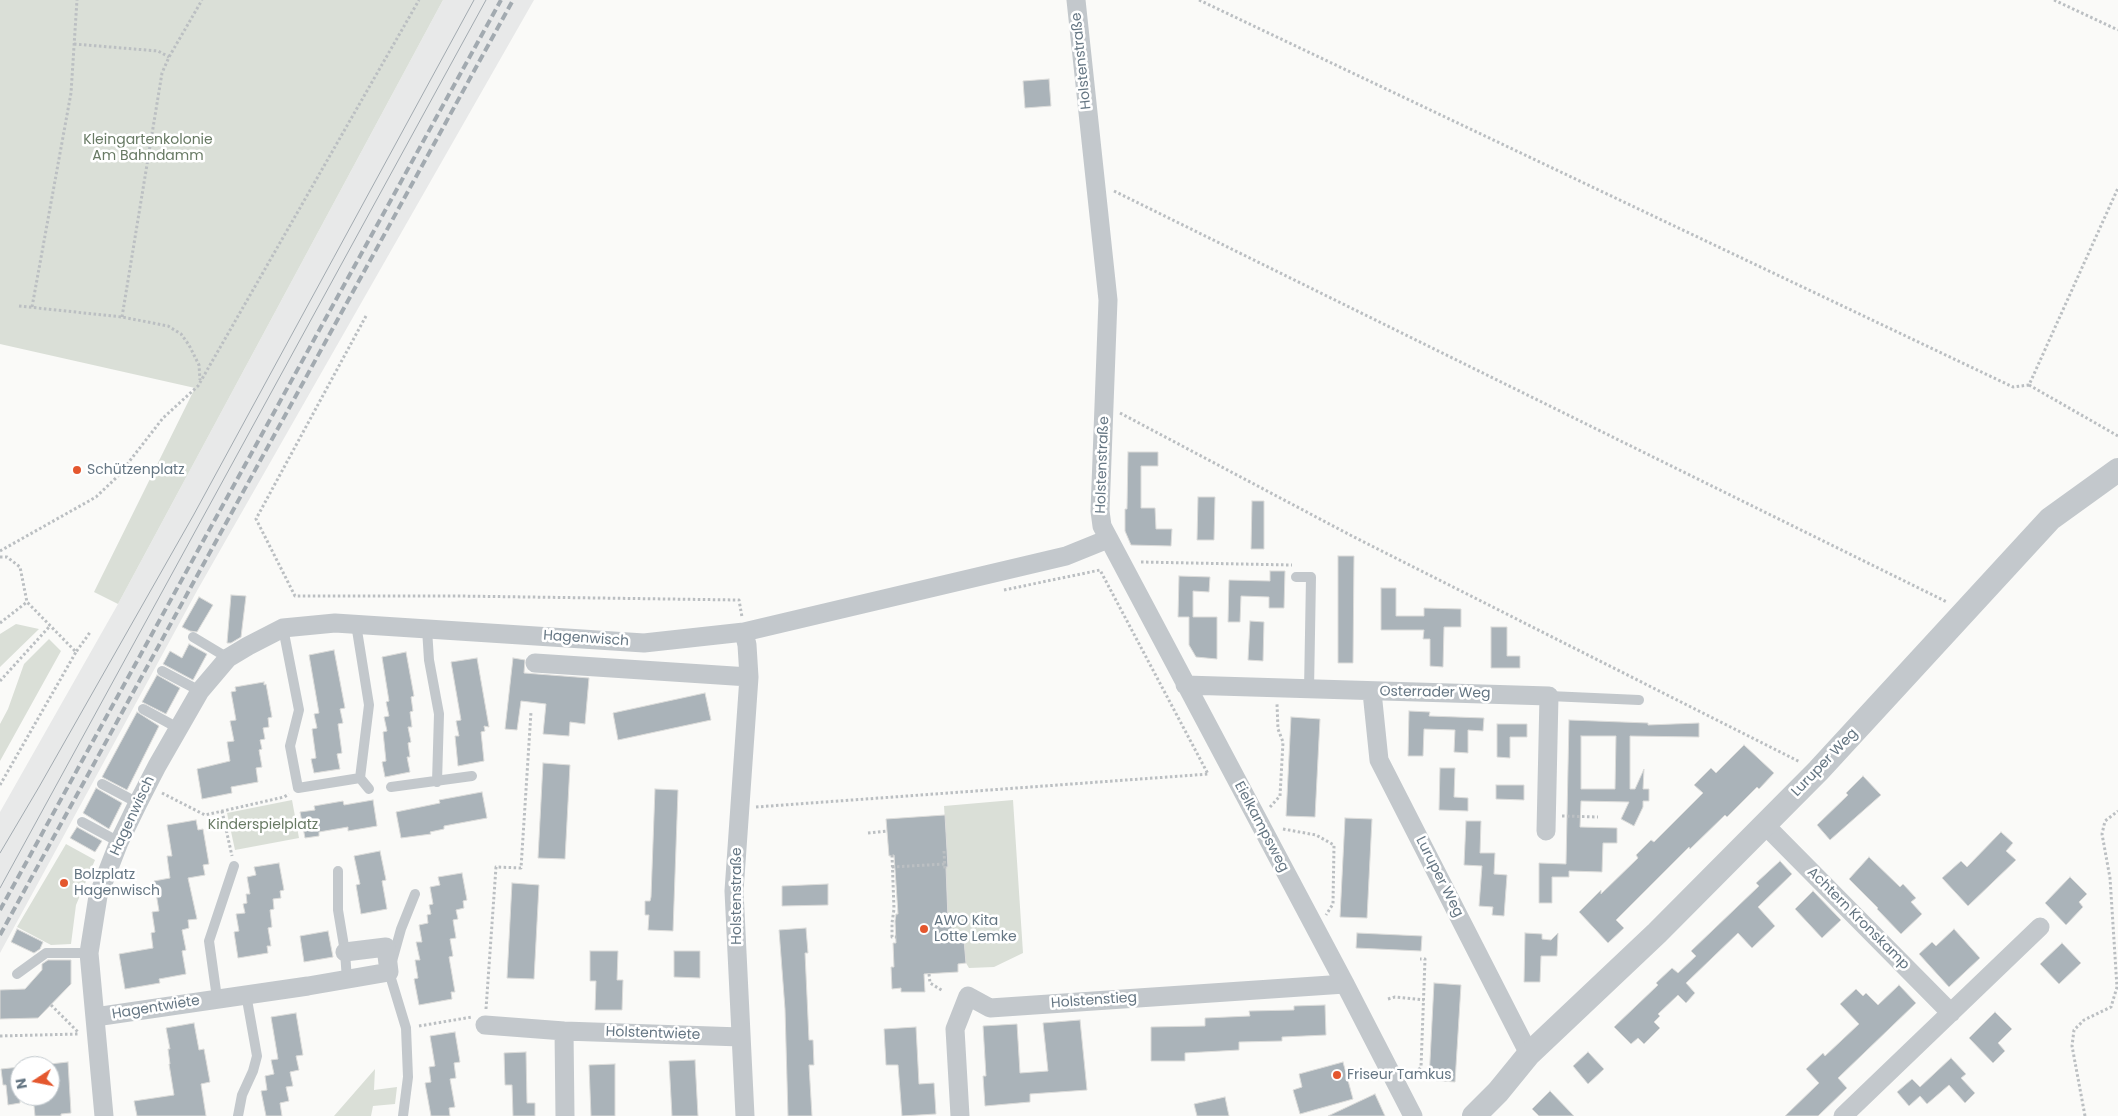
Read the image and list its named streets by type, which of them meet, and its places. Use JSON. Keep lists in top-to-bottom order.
{
  "streets": {
    "street": [
      "Holstenstraße",
      "Hagenwisch",
      "Osterrader Weg",
      "Luruper Weg",
      "Eielkampsweg",
      "Achtern Kronskamp",
      "Holstenstieg",
      "Hagentwiete",
      "Holstentwiete"
    ]
  },
  "crossings": [
    ["Holstenstraße", "Hagenwisch"],
    ["Holstenstraße", "Eielkampsweg"],
    ["Holstenstraße", "Holstentwiete"],
    ["Hagenwisch", "Hagentwiete"],
    ["Osterrader Weg", "Luruper Weg"],
    ["Osterrader Weg", "Eielkampsweg"],
    ["Luruper Weg", "Achtern Kronskamp"],
    ["Eielkampsweg", "Holstenstieg"]
  ],
  "parks": ["Kleingartenkolonie Am Bahndamm", "Kinderspielplatz"],
  "places": [
    "Schützenplatz",
    "Bolzplatz Hagenwisch",
    "AWO Kita Lotte Lemke",
    "Friseur Tamkus"
  ],
  "north": "left"
}
